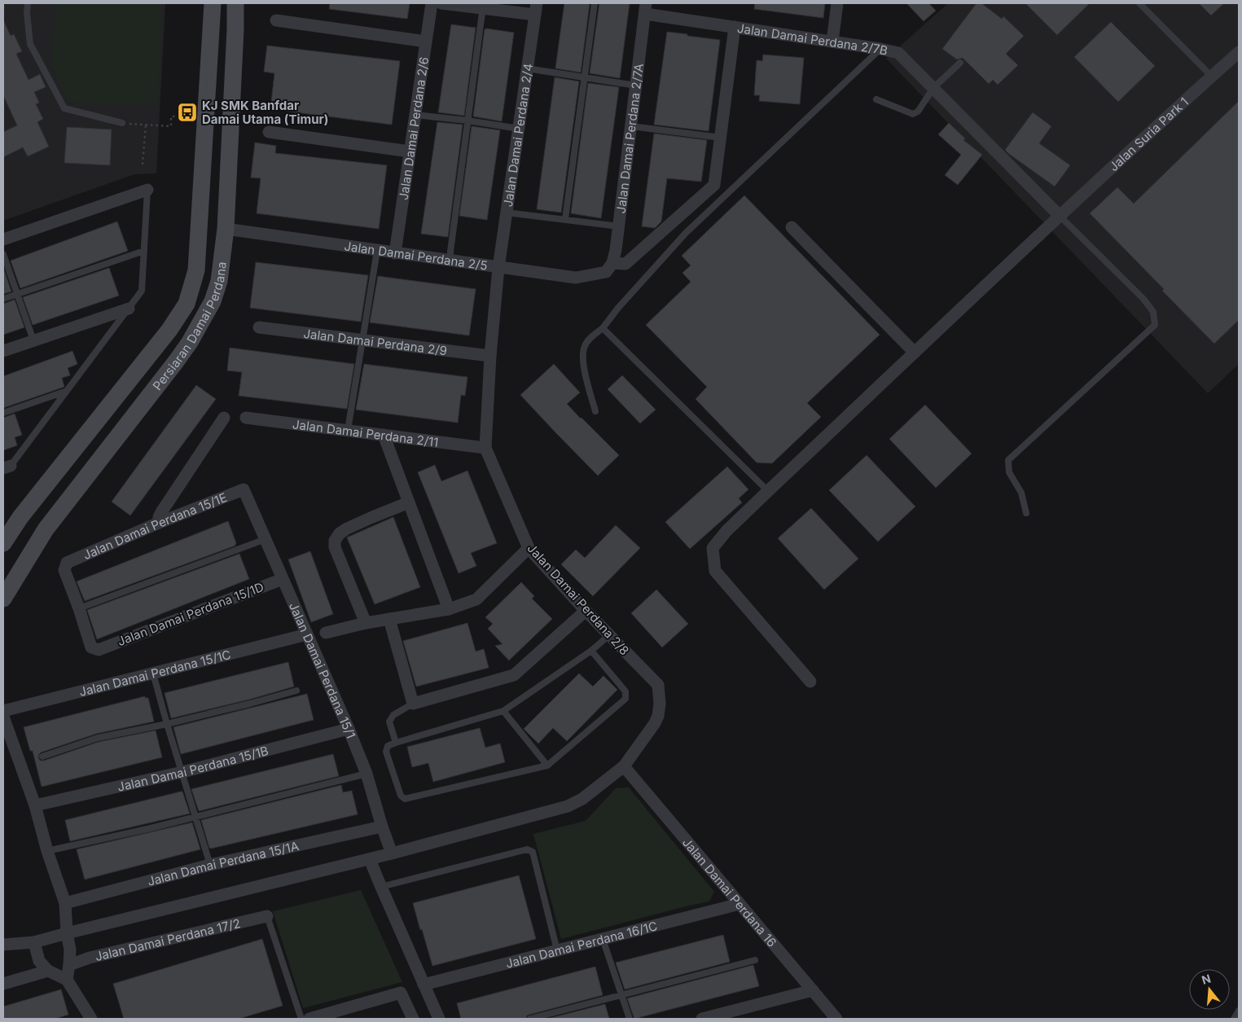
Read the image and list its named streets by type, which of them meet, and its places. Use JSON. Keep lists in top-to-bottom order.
{
  "streets": {
    "main road": ["Persiaran Damai Perdana"],
    "street": [
      "Jalan Damai Perdana 2/7B",
      "Jalan Damai Perdana 2/6",
      "Jalan Suria Park 1",
      "Jalan Damai Perdana 2/4",
      "Jalan Damai Perdana 2/7A",
      "Jalan Damai Perdana 2/5",
      "Jalan Damai Perdana 2/9",
      "Jalan Damai Perdana 2/11",
      "Jalan Damai Perdana 15/1E",
      "Jalan Damai Perdana 2/8",
      "Jalan Damai Perdana 15/1D",
      "Jalan Damai Perdana 15/1",
      "Jalan Damai Perdana 15/1C",
      "Jalan Damai Perdana 15/1B",
      "Jalan Damai Perdana 15/1A",
      "Jalan Damai Perdana 16",
      "Jalan Damai Perdana 17/2",
      "Jalan Damai Perdana 16/1C"
    ]
  },
  "crossings": [
    ["Jalan Damai Perdana 2/7B", "Jalan Suria Park 1"],
    ["Jalan Damai Perdana 2/7B", "Jalan Damai Perdana 2/7A"],
    ["Jalan Damai Perdana 2/7B", "Jalan Damai Perdana 2/5"],
    ["Jalan Damai Perdana 2/6", "Jalan Damai Perdana 2/5"],
    ["Jalan Damai Perdana 2/4", "Jalan Damai Perdana 2/5"],
    ["Jalan Damai Perdana 2/4", "Jalan Damai Perdana 2/8"],
    ["Jalan Damai Perdana 2/7A", "Jalan Damai Perdana 2/5"],
    ["Jalan Damai Perdana 2/5", "Persiaran Damai Perdana"],
    ["Jalan Damai Perdana 2/5", "Jalan Damai Perdana 2/8"],
    ["Jalan Damai Perdana 2/9", "Jalan Damai Perdana 2/8"],
    ["Jalan Damai Perdana 2/11", "Jalan Damai Perdana 2/8"],
    ["Jalan Damai Perdana 15/1E", "Jalan Damai Perdana 15/1D"],
    ["Jalan Damai Perdana 15/1E", "Jalan Damai Perdana 15/1"],
    ["Jalan Damai Perdana 2/8", "Jalan Damai Perdana 16"],
    ["Jalan Damai Perdana 15/1D", "Jalan Damai Perdana 15/1"],
    ["Jalan Damai Perdana 15/1", "Jalan Damai Perdana 15/1C"],
    ["Jalan Damai Perdana 15/1", "Jalan Damai Perdana 15/1B"],
    ["Jalan Damai Perdana 15/1", "Jalan Damai Perdana 15/1A"],
    ["Jalan Damai Perdana 16", "Jalan Damai Perdana 16/1C"]
  ],
  "places": {
    "bus stop": ["KJ SMK Banfdar Damai Utama (Timur)"]
  },
  "north": "top"
}
